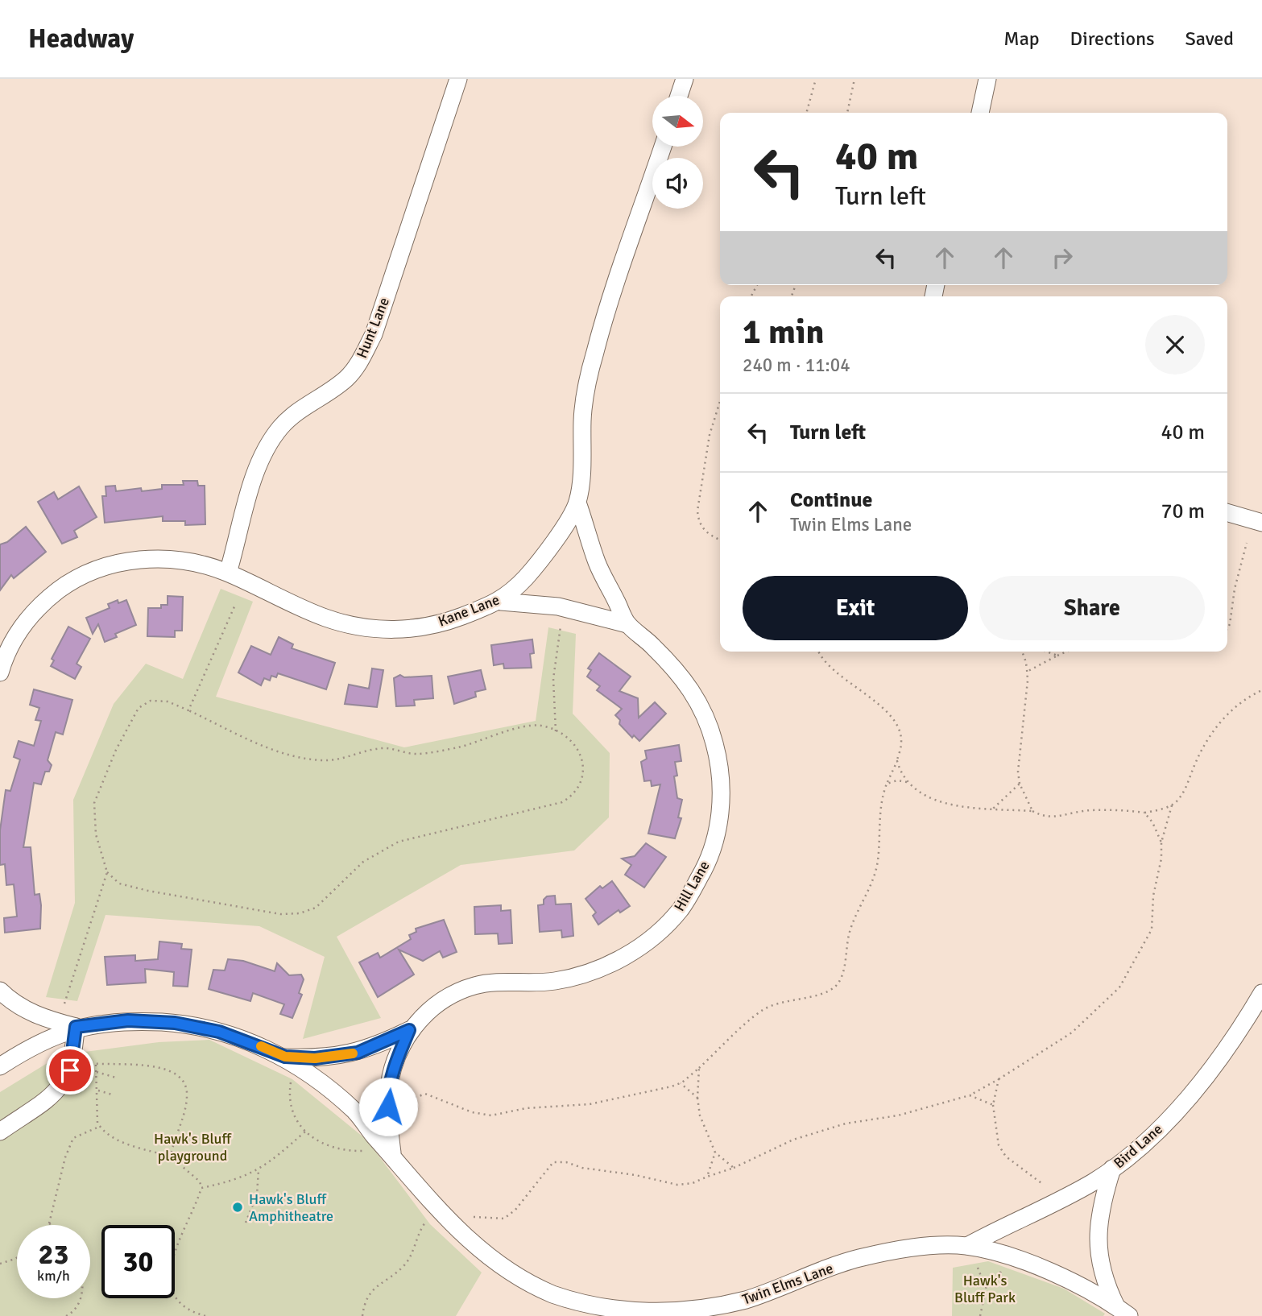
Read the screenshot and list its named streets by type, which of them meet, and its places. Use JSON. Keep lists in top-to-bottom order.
{
  "streets": {
    "street": [
      "Hunt Lane",
      "Kane Lane",
      "Hill Lane",
      "Bird Lane",
      "Twin Elms Lane"
    ]
  },
  "crossings": [
    ["Hunt Lane", "Kane Lane"],
    ["Bird Lane", "Twin Elms Lane"]
  ],
  "parks": ["Hawk's Bluff playground", "Hawk's Bluff Park"],
  "places": ["Hawk's Bluff Amphitheatre"],
  "north": "right",
  "page": {
    "header": "Headway",
    "nav": ["Map", "Directions", "Saved"],
    "turn": ["40 m", "Turn left"],
    "heading": ["1 min", "240 m · 11:04"],
    "list": [
      {
        "name": "Turn left",
        "value": "40 m"
      },
      {
        "name": "Continue",
        "note": "Twin Elms Lane",
        "value": "70 m"
      }
    ],
    "buttons": ["Exit", "Share"],
    "speed": "23 km/h",
    "limit": "30"
  }
}
